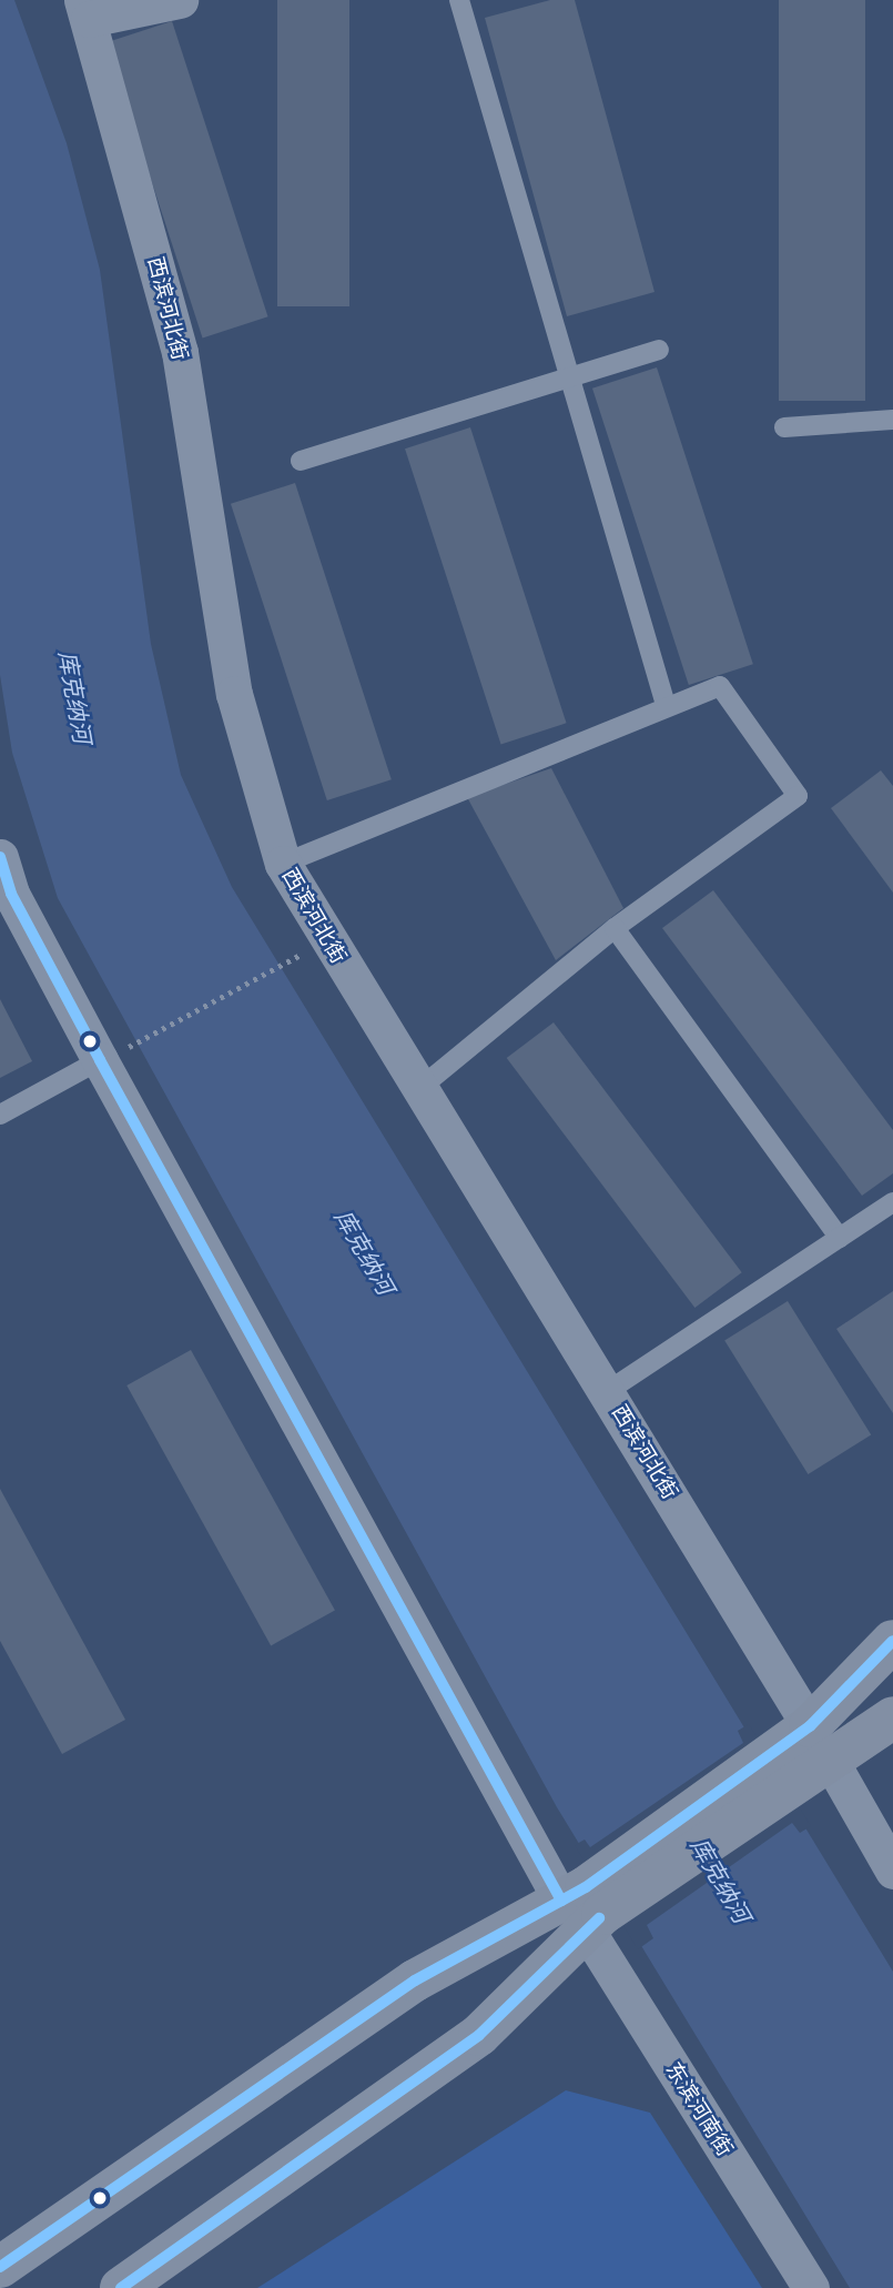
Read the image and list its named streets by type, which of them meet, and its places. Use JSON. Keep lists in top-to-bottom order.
{
  "streets": {
    "street": ["西滨河北街", "东滨河南街"]
  },
  "water": ["库克纳河"]
}
